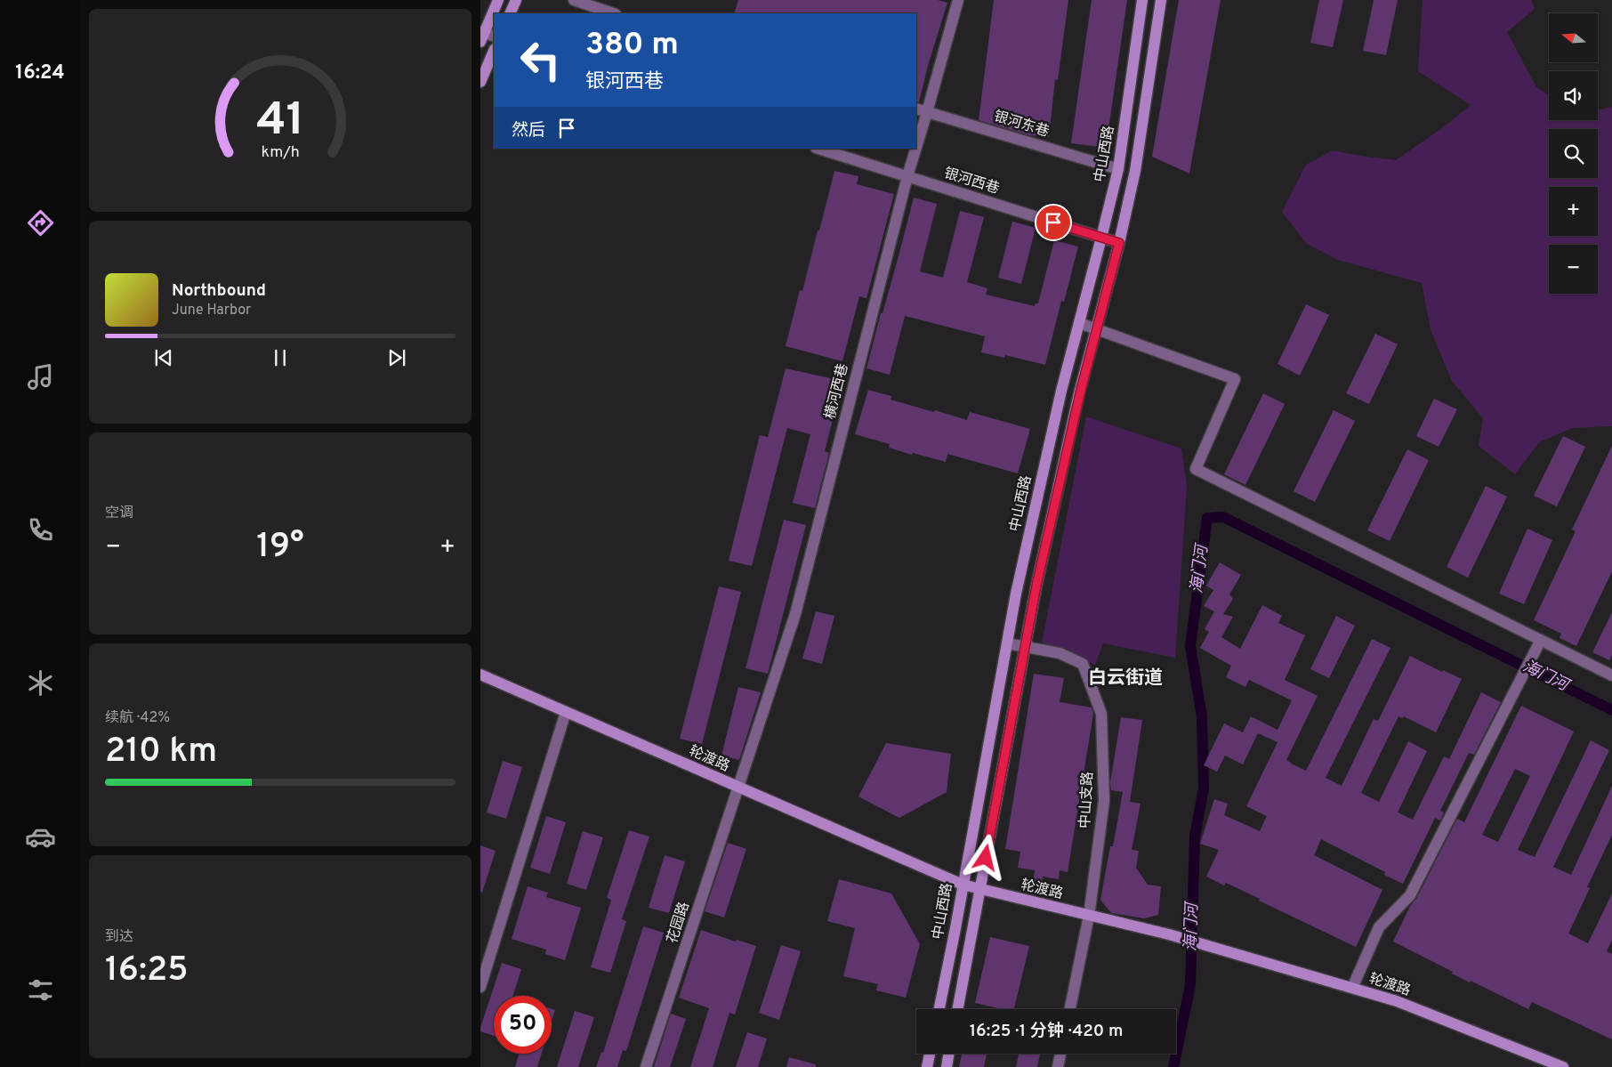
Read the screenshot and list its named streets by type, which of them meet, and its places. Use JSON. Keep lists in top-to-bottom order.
{
  "streets": {
    "main road": ["中山西路", "轮渡路"],
    "street": [
      "银河东巷",
      "银河西巷",
      "横河西巷",
      "中山支路",
      "花园路"
    ]
  },
  "crossings": [
    ["银河东巷", "中山西路"],
    ["银河东巷", "横河西巷"],
    ["中山西路", "银河西巷"],
    ["中山西路", "轮渡路"],
    ["中山西路", "中山支路"],
    ["银河西巷", "横河西巷"],
    ["横河西巷", "轮渡路"],
    ["横河西巷", "花园路"],
    ["轮渡路", "中山支路"],
    ["轮渡路", "花园路"]
  ],
  "districts": ["白云街道"],
  "water": ["海门河"],
  "north": "left",
  "page": {
    "tabs": "16:24",
    "map_buttons": ["+", "−"],
    "turn": ["380 m", "银河西巷"],
    "then": "然后",
    "song": ["Northbound", "June Harbor"],
    "tile": [
      "空调",
      ["续航 · 42%", "210 km"],
      ["到达", "16:25"]
    ],
    "heat": ["−", "19°", "+"],
    "limit": "50",
    "trip": "16:25 · 1 分钟 · 420 m",
    "gauge": ["41", "km/h"]
  }
}
